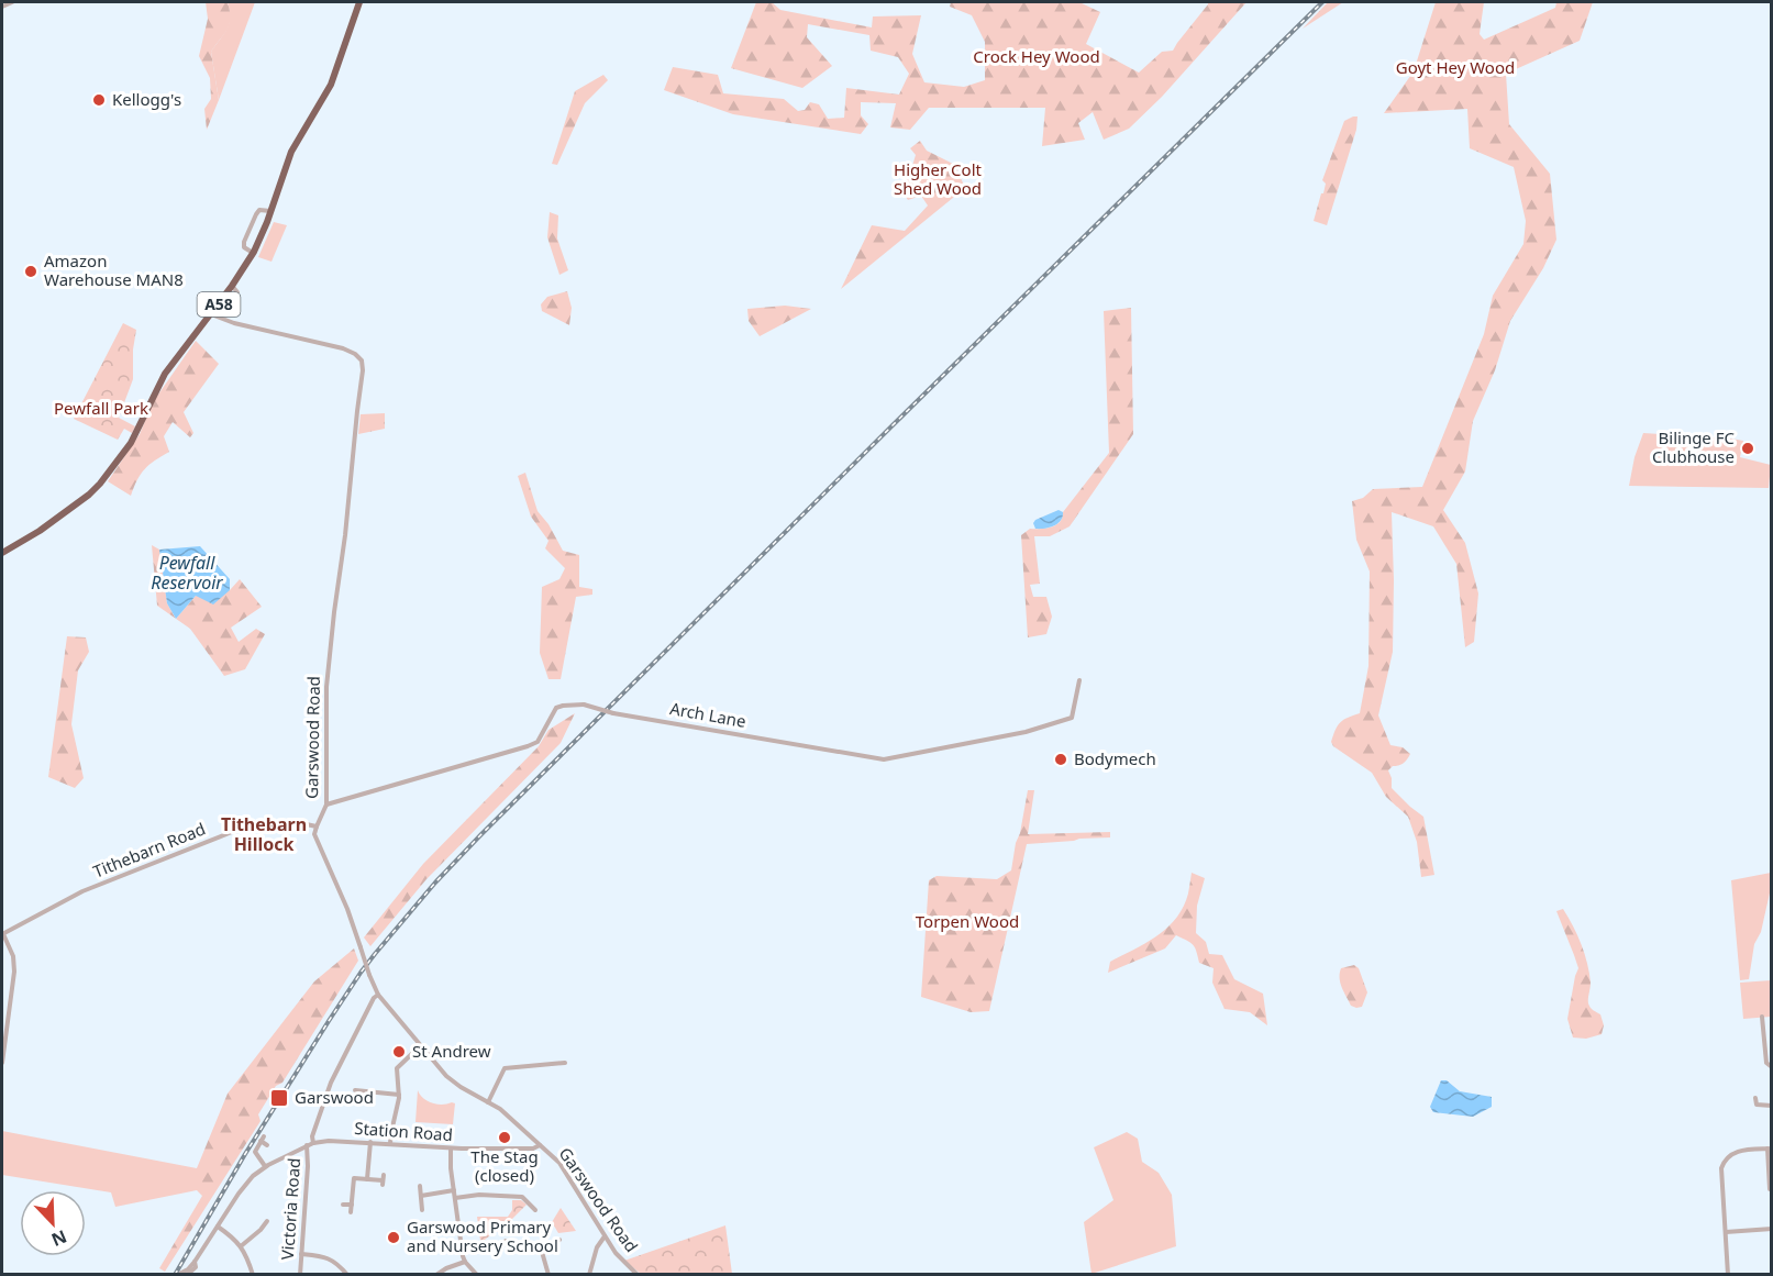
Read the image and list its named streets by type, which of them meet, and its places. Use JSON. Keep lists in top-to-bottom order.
{
  "streets": {
    "highway": ["A58"],
    "street": [
      "Arch Lane",
      "Garswood Road",
      "Tithebarn Road",
      "Station Road",
      "Victoria Road"
    ]
  },
  "crossings": [
    ["A58", "Garswood Road"],
    ["Arch Lane", "Garswood Road"],
    ["Garswood Road", "Tithebarn Road"],
    ["Garswood Road", "Station Road"],
    ["Garswood Road", "Victoria Road"],
    ["Station Road", "Victoria Road"]
  ],
  "districts": ["Tithebarn Hillock"],
  "water": ["Pewfall Reservoir"],
  "parks": [
    "Crock Hey Wood",
    "Goyt Hey Wood",
    "Higher Colt Shed Wood",
    "Pewfall Park",
    "Torpen Wood"
  ],
  "places": {
    "other": [
      "Kellogg's",
      "Amazon Warehouse MAN8",
      "Bilinge FC Clubhouse",
      "Bodymech",
      "St Andrew",
      "The Stag (closed)",
      "Garswood Primary and Nursery School"
    ],
    "transit": ["Garswood"]
  },
  "north": "bottom right"
}
